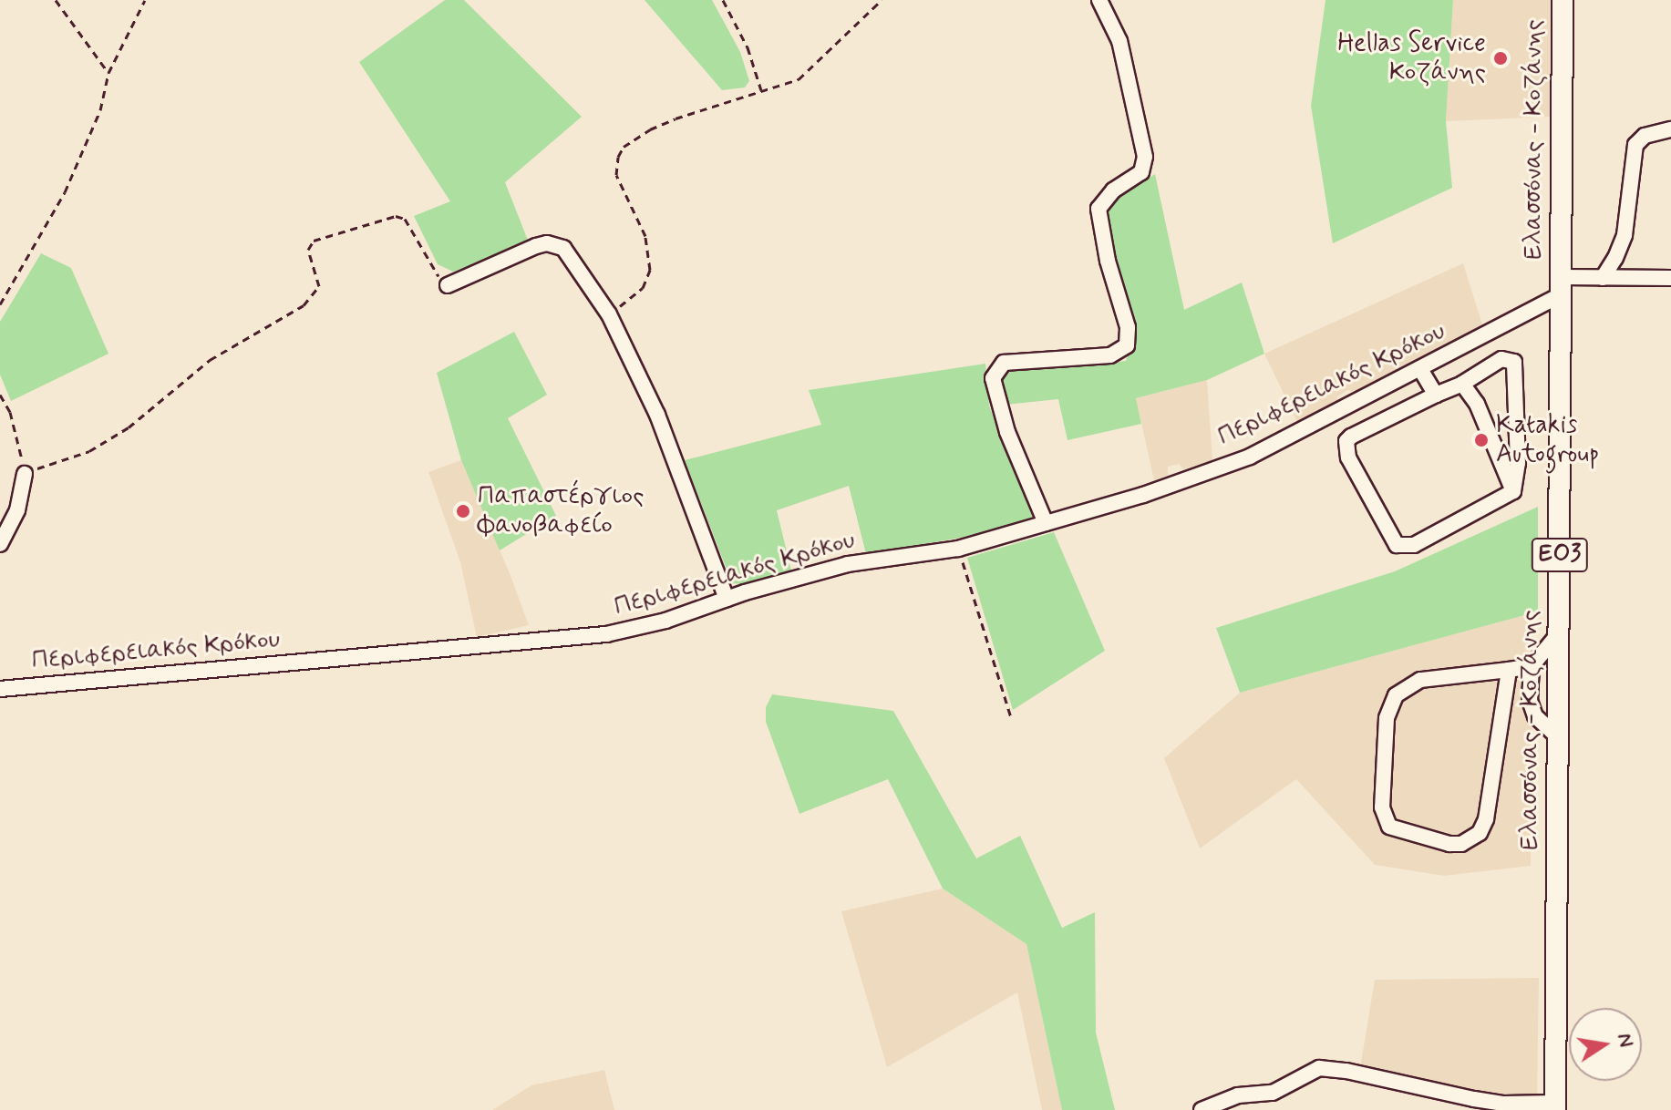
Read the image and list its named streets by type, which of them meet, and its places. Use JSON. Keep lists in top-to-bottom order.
{
  "streets": {
    "main road": ["Ελασσόνας - Κοζάνης", "ΕΟ3"],
    "street": ["Περιφερειακός Κρόκου"]
  },
  "crossings": [
    ["Ελασσόνας - Κοζάνης", "Περιφερειακός Κρόκου"]
  ],
  "places": ["Hellas Service Κοζάνης", "Katakis Autogroup", "Παπαστέργιος Φανοβαφείο"],
  "north": "right"
}
